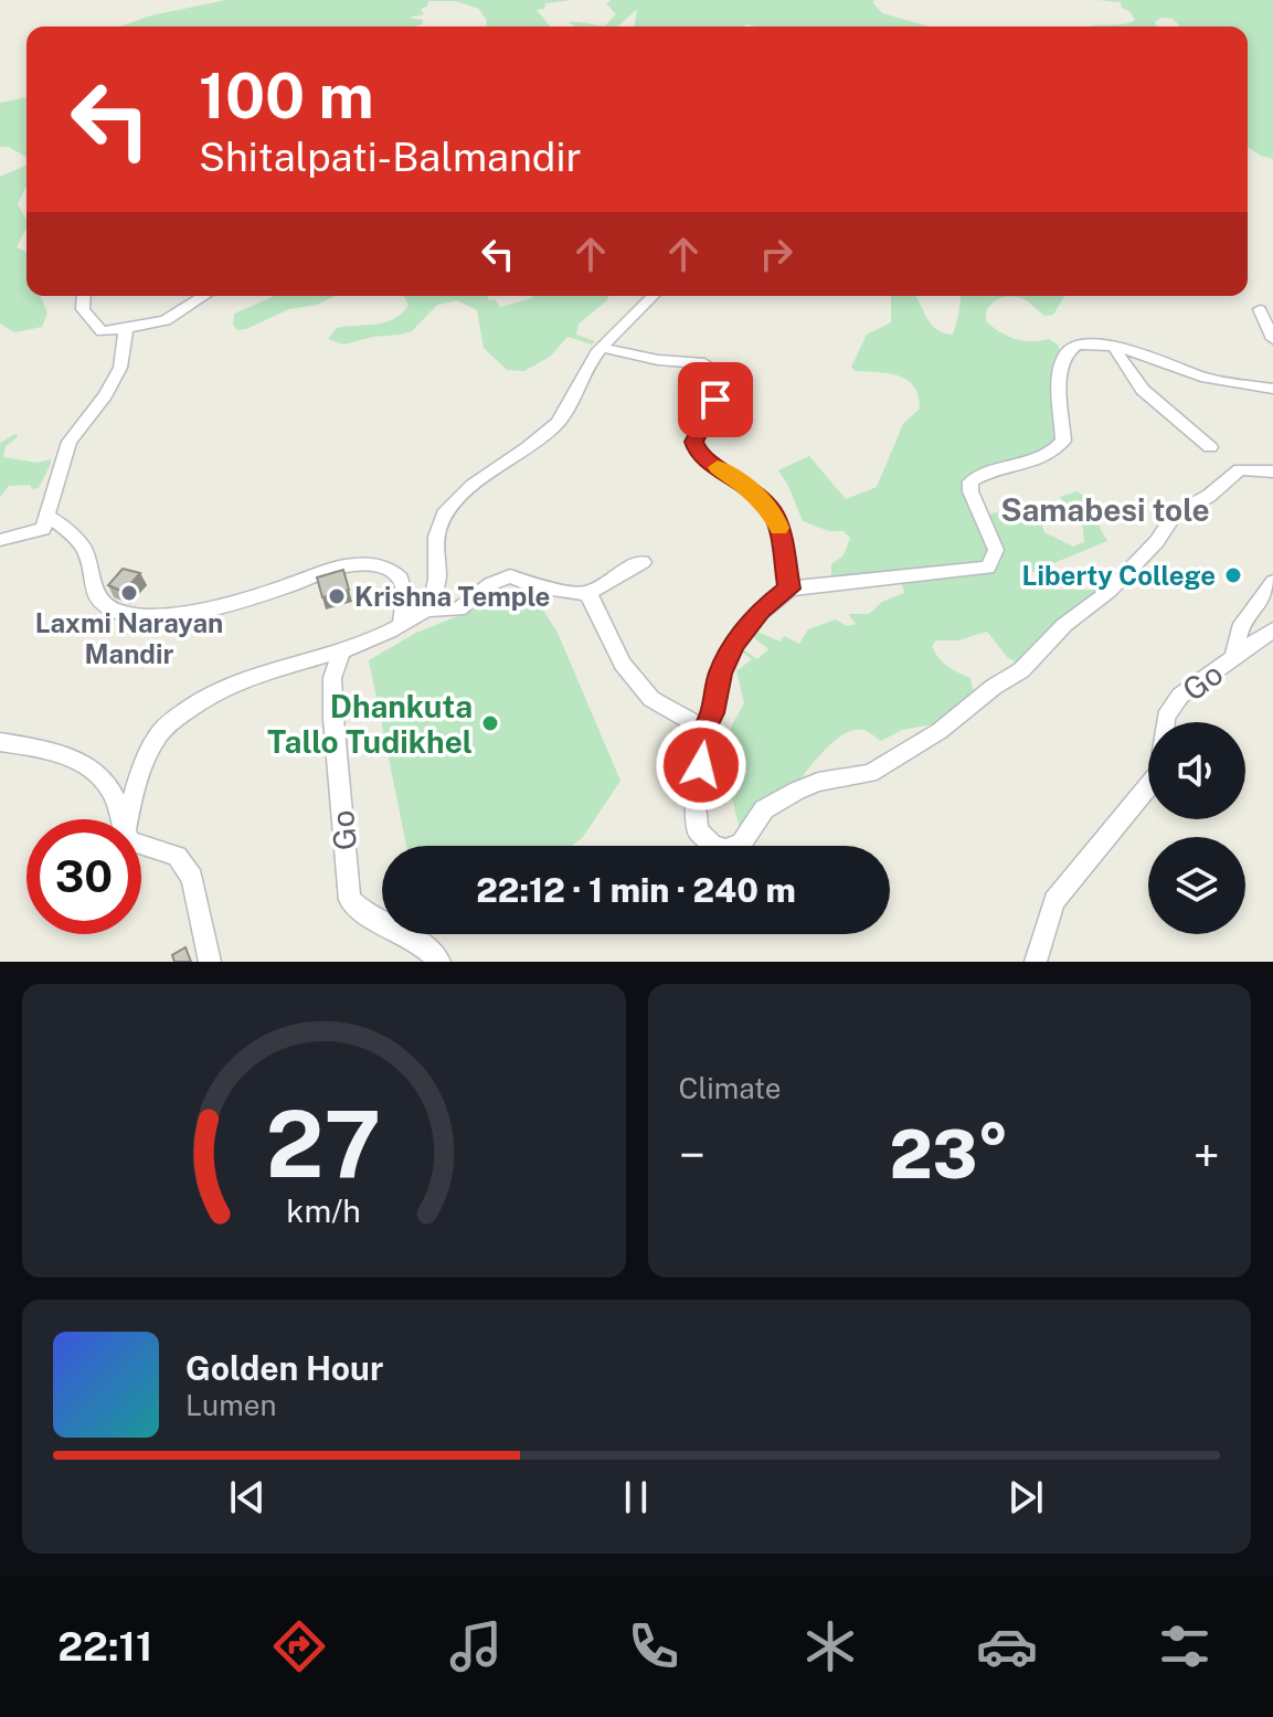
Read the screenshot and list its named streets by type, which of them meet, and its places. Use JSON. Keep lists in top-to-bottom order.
{
  "streets": {
    "street": ["Go"]
  },
  "districts": ["Samabesi tole"],
  "places": [
    "Liberty College",
    "Laxmi Narayan Mandir",
    "Krishna Temple",
    "Dhankuta Tallo Tudikhel"
  ],
  "page": {
    "turn": ["100 m", "Shitalpati-Balmandir"],
    "limit": "30",
    "trip": "22:12 · 1 min · 240 m",
    "tile": "Climate",
    "heat": ["−", "23°", "+"],
    "song": ["Golden Hour", "Lumen"],
    "tabs": "22:11",
    "gauge": ["27", "km/h"]
  }
}
